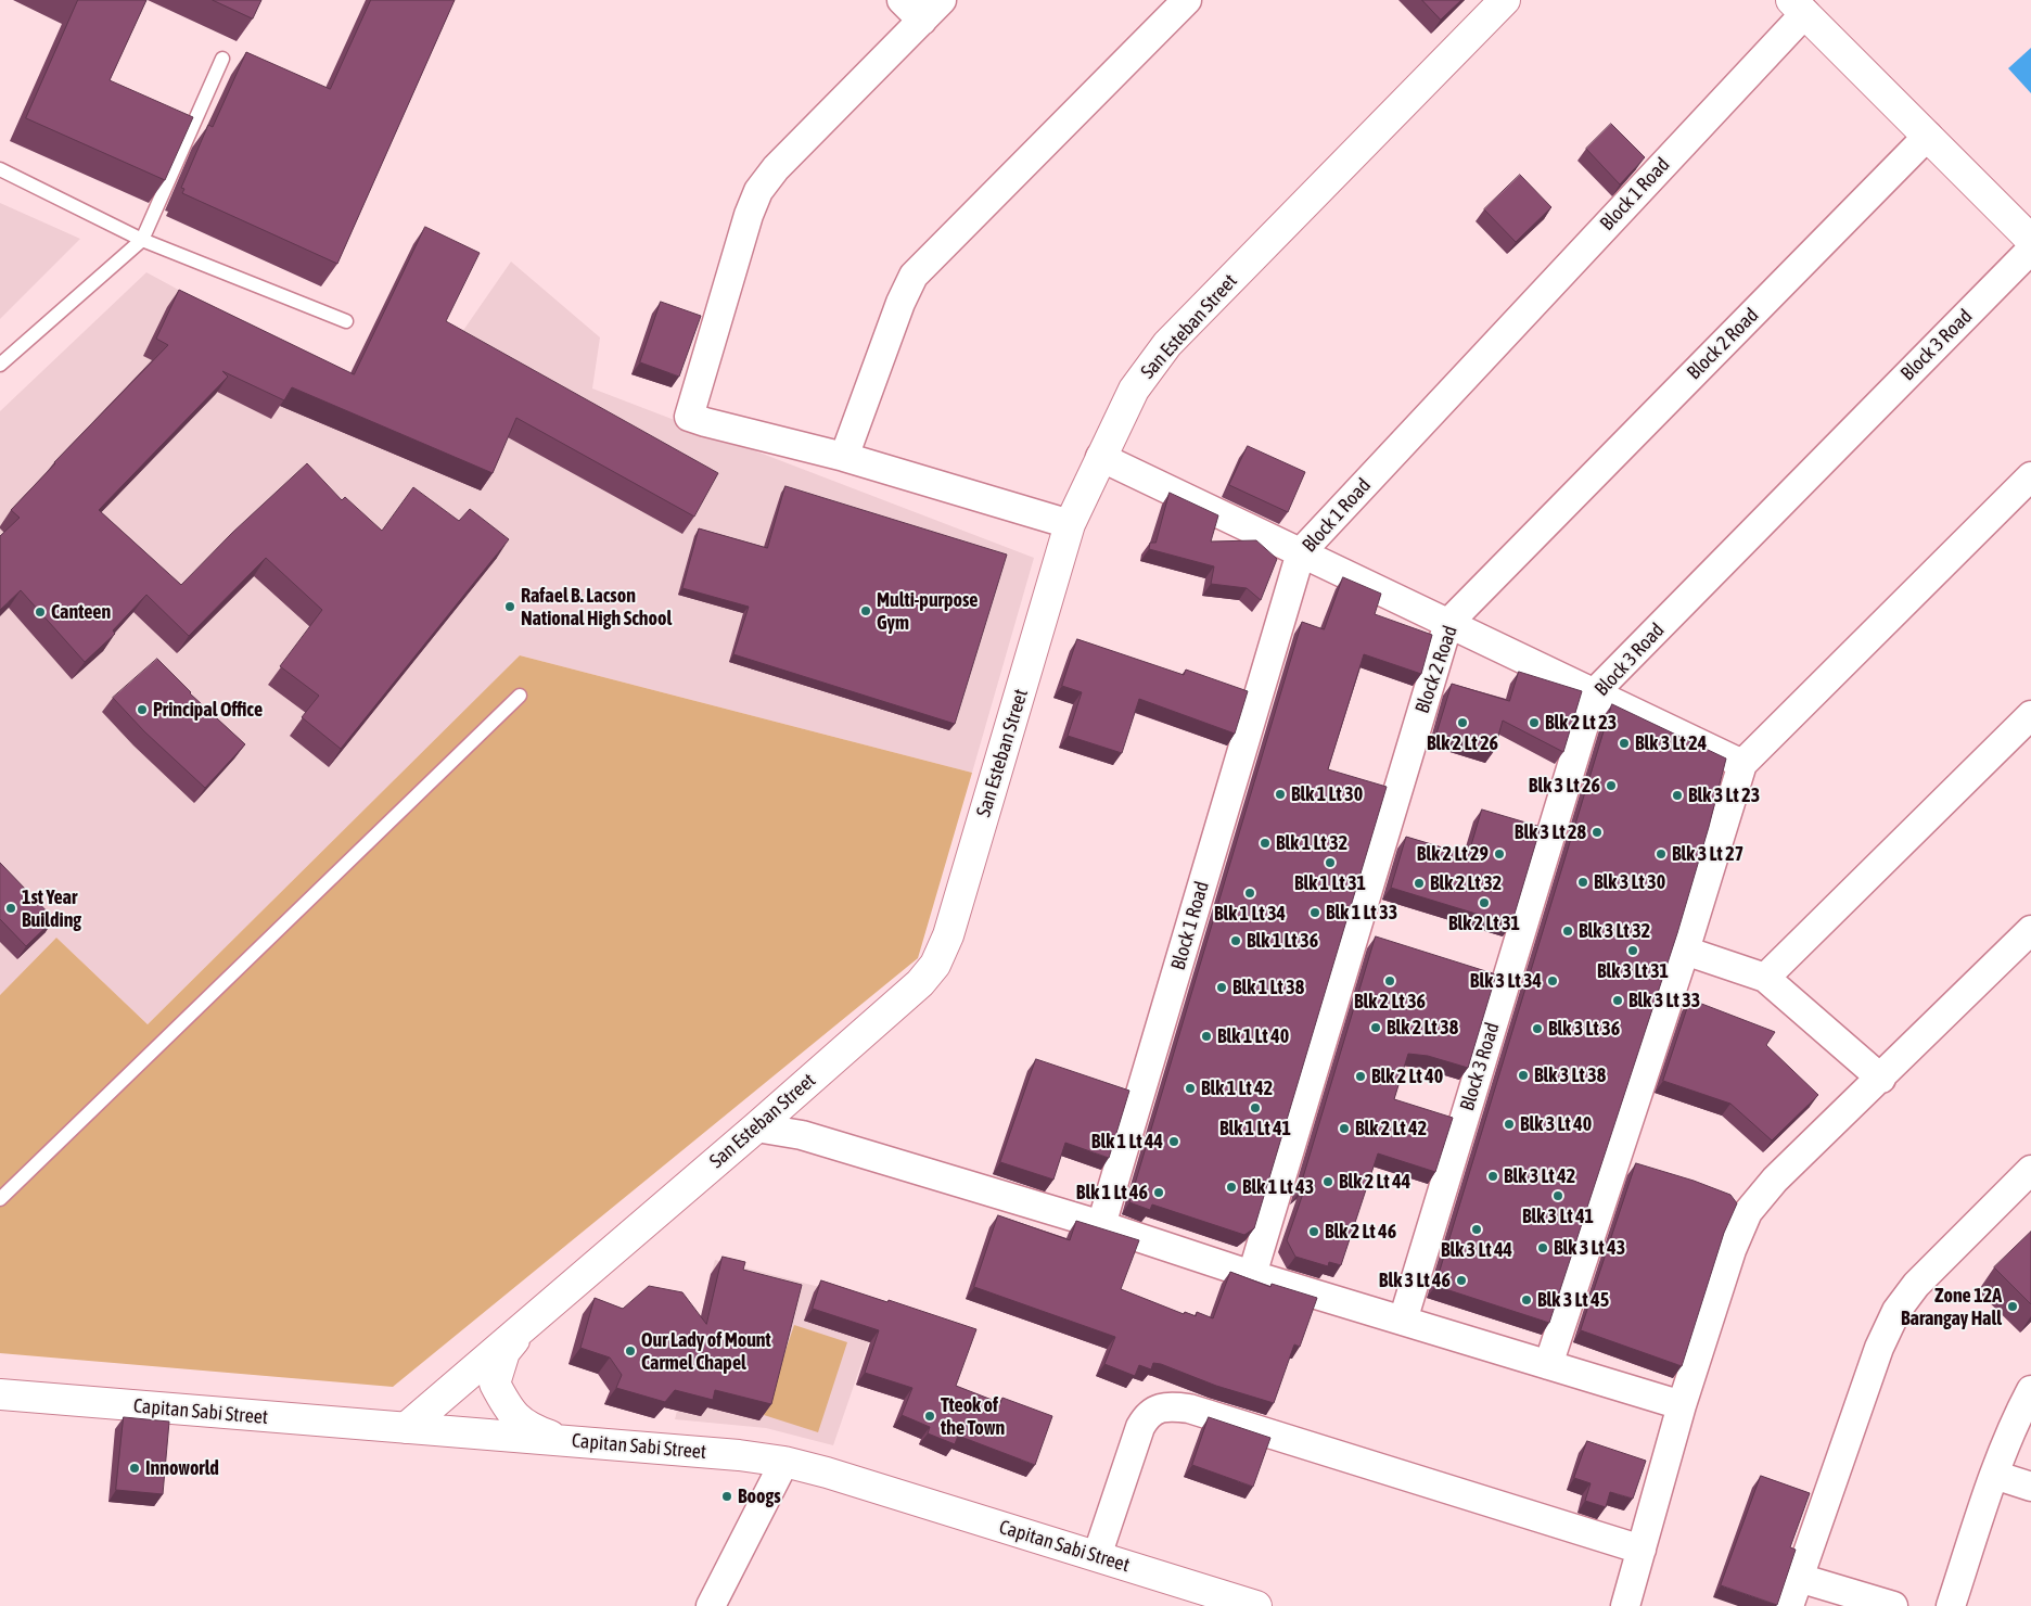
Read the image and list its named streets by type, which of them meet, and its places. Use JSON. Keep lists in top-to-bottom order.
{
  "streets": {
    "street": [
      "Block 1 Road",
      "San Esteban Street",
      "Block 2 Road",
      "Block 3 Road",
      "Capitan Sabi Street"
    ]
  },
  "crossings": [
    ["San Esteban Street", "Capitan Sabi Street"]
  ],
  "places": [
    "Rafael B. Lacson National High School",
    "Multi-purpose Gym",
    "Canteen",
    "Principal Office",
    "Blk 2 Lt 26",
    "Blk 2 Lt 23",
    "Blk 3 Lt 24",
    "Blk 3 Lt 26",
    "Blk 1 Lt 30",
    "Blk 3 Lt 23",
    "Blk 3 Lt 28",
    "Blk 1 Lt 32",
    "Blk 2 Lt 29",
    "Blk 3 Lt 27",
    "Blk 1 Lt 31",
    "Blk 3 Lt 30",
    "Blk 2 Lt 32",
    "Blk 1 Lt 34",
    "Blk 2 Lt 31",
    "1st Year Building",
    "Blk 1 Lt 33",
    "Blk 3 Lt 32",
    "Blk 1 Lt 36",
    "Blk 3 Lt 31",
    "Blk 2 Lt 36",
    "Blk 3 Lt 34",
    "Blk 1 Lt 38",
    "Blk 3 Lt 33",
    "Blk 2 Lt 38",
    "Blk 3 Lt 36",
    "Blk 1 Lt 40",
    "Blk 3 Lt 38",
    "Blk 2 Lt 40",
    "Blk 1 Lt 42",
    "Blk 1 Lt 41",
    "Blk 3 Lt 40",
    "Blk 2 Lt 42",
    "Blk 1 Lt 44",
    "Blk 3 Lt 42",
    "Blk 2 Lt 44",
    "Blk 1 Lt 43",
    "Blk 1 Lt 46",
    "Blk 3 Lt 41",
    "Blk 3 Lt 44",
    "Blk 2 Lt 46",
    "Blk 3 Lt 43",
    "Blk 3 Lt 46",
    "Blk 3 Lt 45",
    "Zone 12A Barangay Hall",
    "Our Lady of Mount Carmel Chapel",
    "Tteok of the Town",
    "Innoworld",
    "Boogs"
  ]
}
